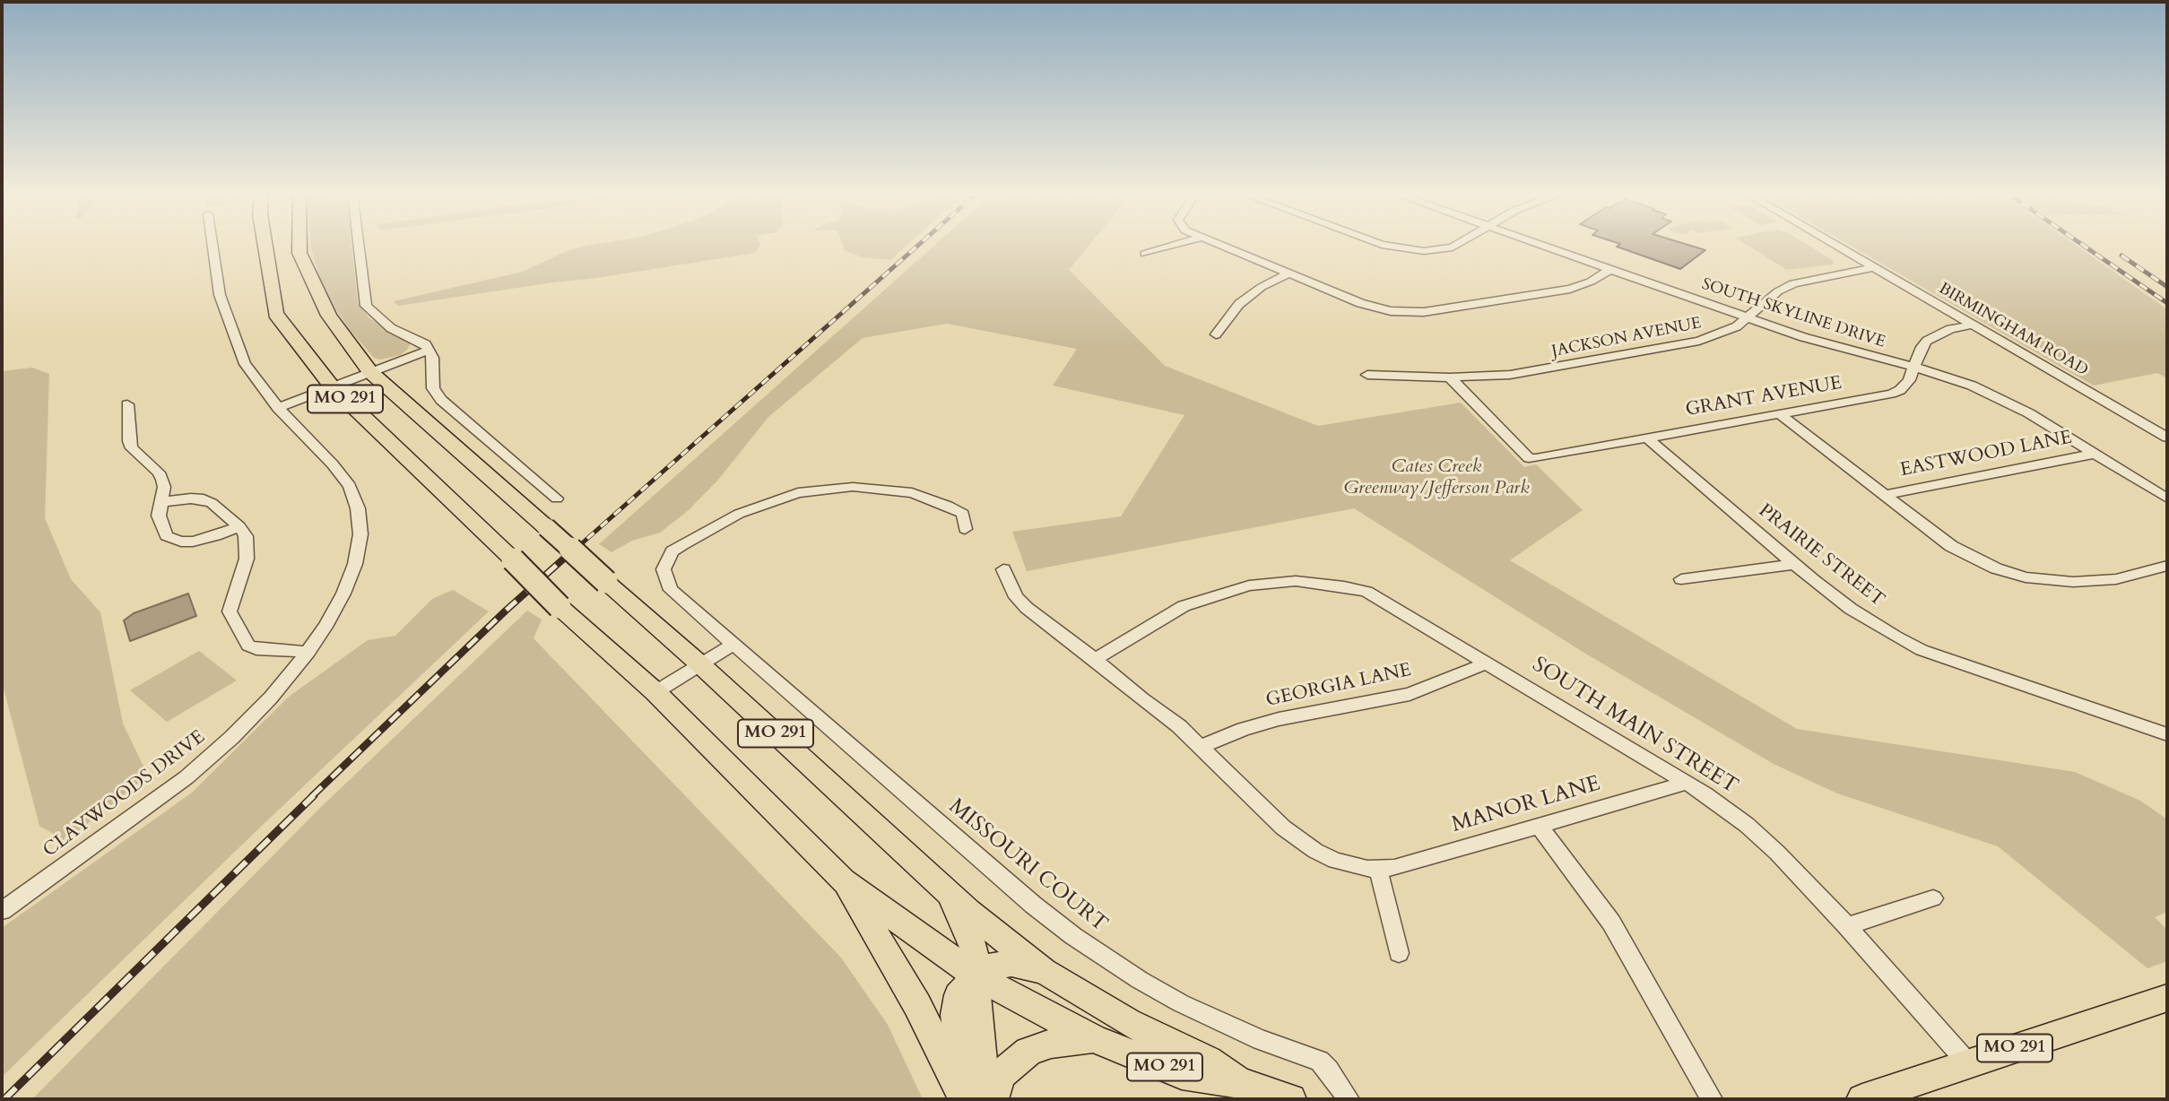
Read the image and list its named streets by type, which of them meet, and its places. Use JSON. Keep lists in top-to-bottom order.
{
  "streets": {
    "highway": ["MO 291"],
    "street": [
      "SOUTH SKYLINE DRIVE",
      "BIRMINGHAM ROAD",
      "JACKSON AVENUE",
      "GRANT AVENUE",
      "EASTWOOD LANE",
      "PRAIRIE STREET",
      "GEORGIA LANE",
      "SOUTH MAIN STREET",
      "CLAYWOODS DRIVE",
      "MANOR LANE",
      "MISSOURI COURT"
    ]
  },
  "crossings": [
    ["SOUTH SKYLINE DRIVE", "JACKSON AVENUE"],
    ["SOUTH SKYLINE DRIVE", "GRANT AVENUE"],
    ["SOUTH SKYLINE DRIVE", "EASTWOOD LANE"],
    ["BIRMINGHAM ROAD", "JACKSON AVENUE"],
    ["BIRMINGHAM ROAD", "GRANT AVENUE"],
    ["JACKSON AVENUE", "GRANT AVENUE"],
    ["GRANT AVENUE", "PRAIRIE STREET"],
    ["MO 291", "SOUTH MAIN STREET"],
    ["GEORGIA LANE", "SOUTH MAIN STREET"],
    ["GEORGIA LANE", "MANOR LANE"],
    ["SOUTH MAIN STREET", "MANOR LANE"]
  ],
  "parks": ["Cates Creek Greenway/Jefferson Park"]
}
